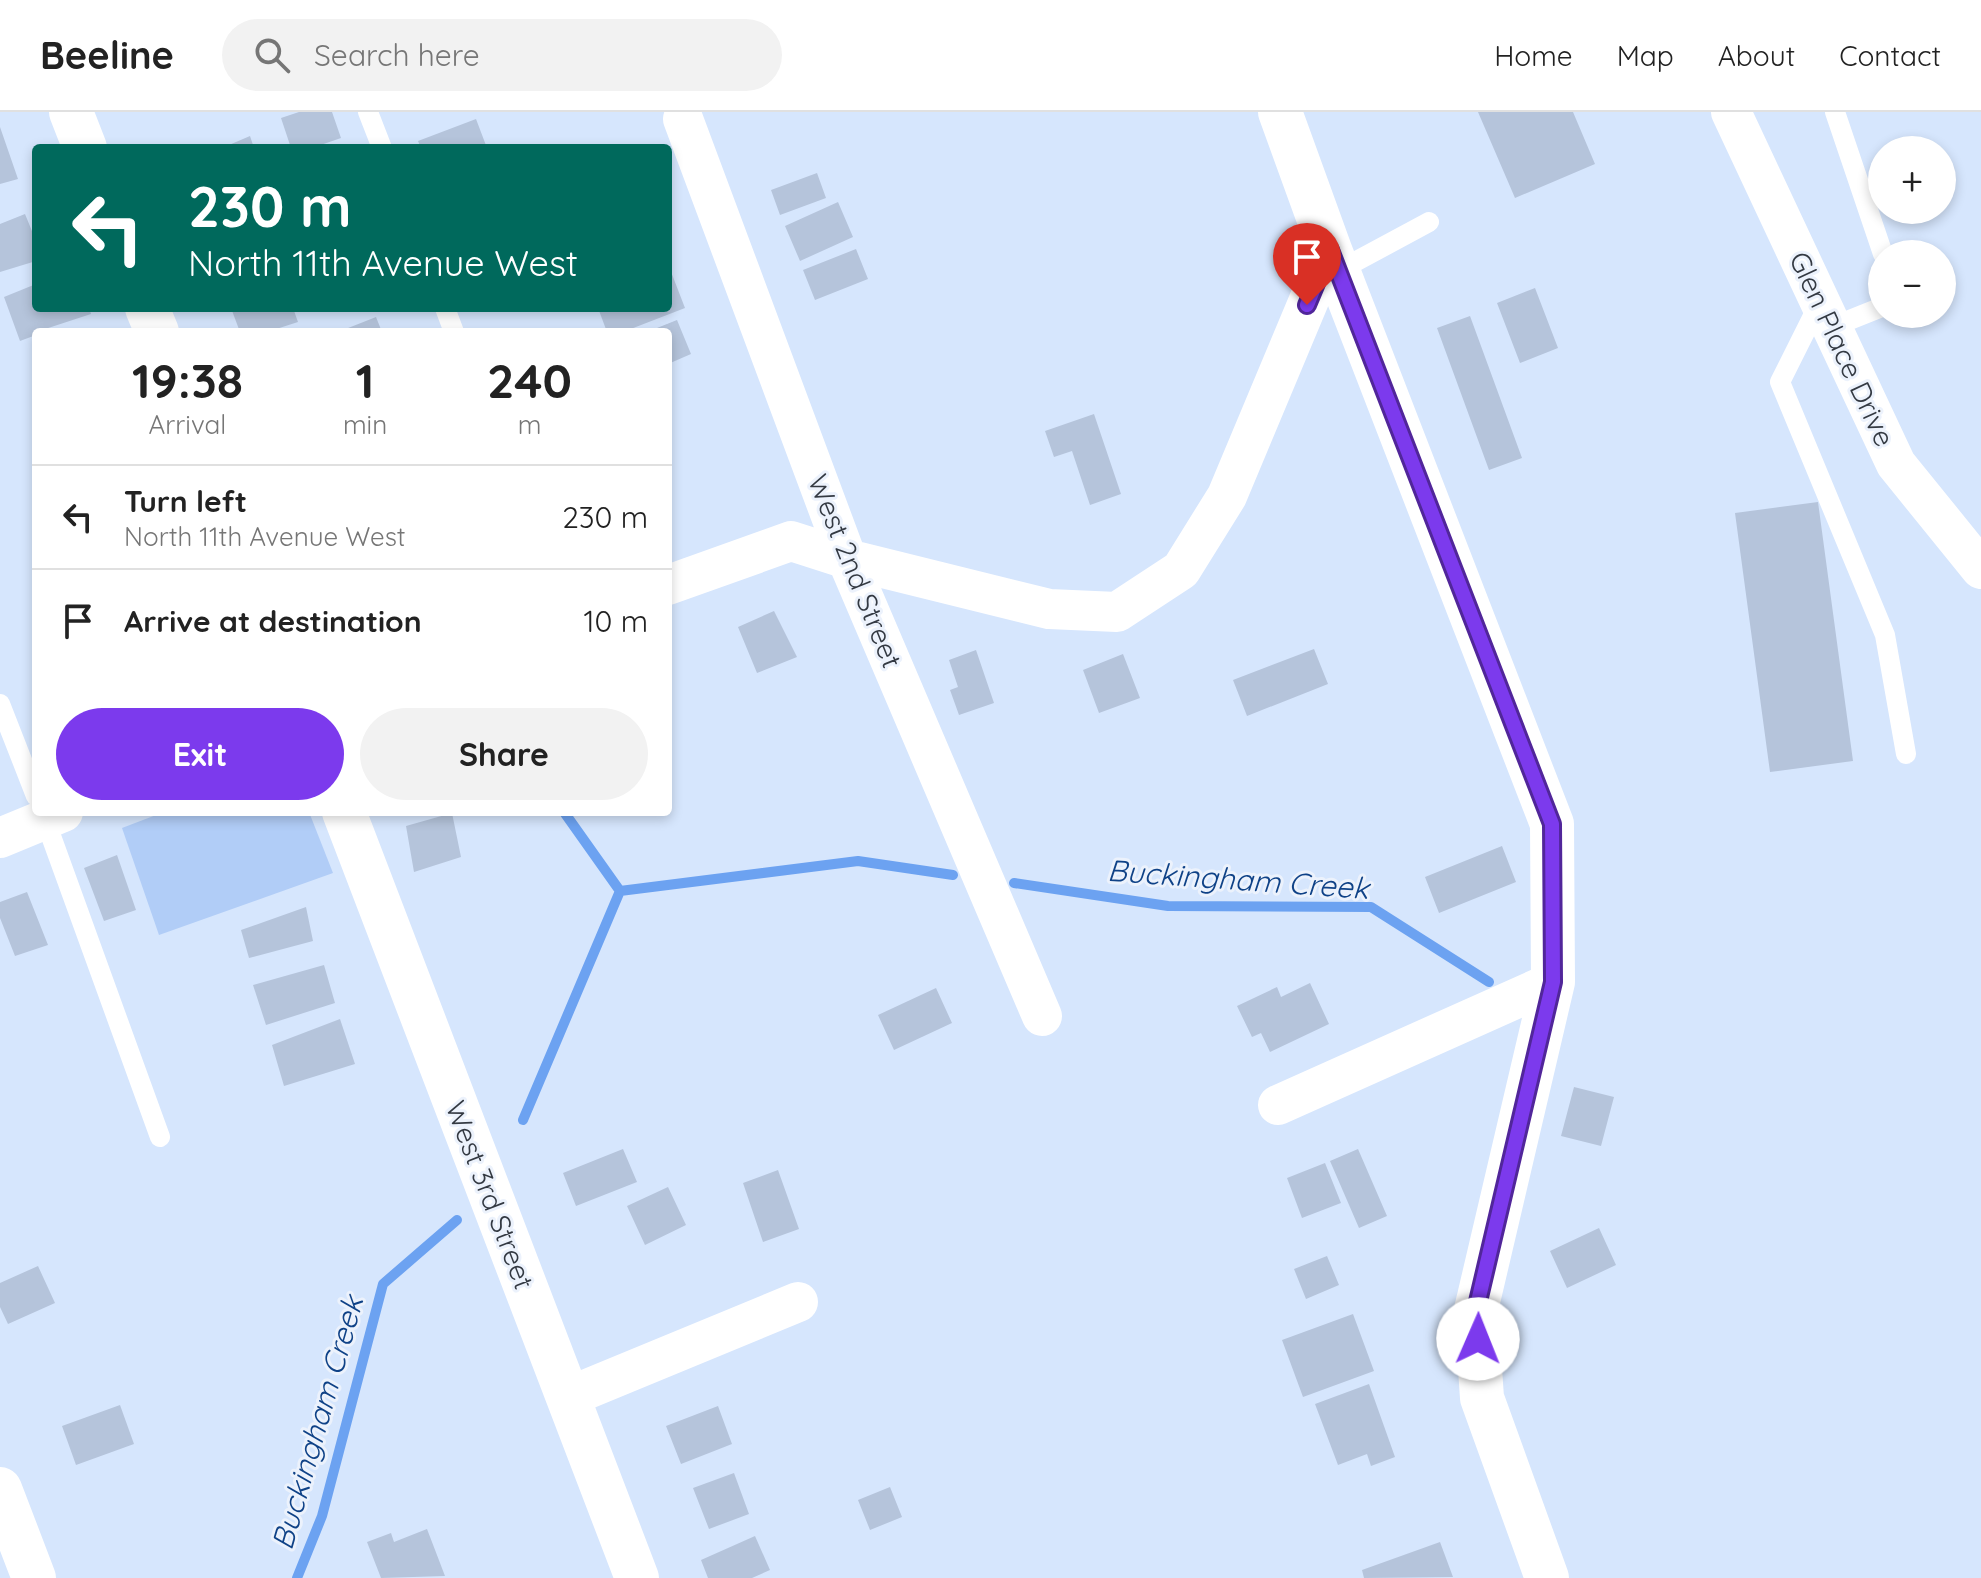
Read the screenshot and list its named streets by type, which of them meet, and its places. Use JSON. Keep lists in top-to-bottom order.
{
  "streets": {
    "street": ["Glen Place Drive", "West 2nd Street", "West 3rd Street"]
  },
  "water": ["Buckingham Creek"],
  "page": {
    "header": "Beeline",
    "search": "Search here",
    "nav": [
      "Home",
      "Map",
      "About",
      "Contact"
    ],
    "map_buttons": ["+", "−"],
    "turn": ["230 m", "North 11th Avenue West"],
    "eta": [
      "19:38",
      "Arrival",
      "1",
      "min",
      "240",
      "m"
    ],
    "list": [
      {
        "name": "Turn left",
        "note": "North 11th Avenue West",
        "value": "230 m"
      },
      {
        "name": "Arrive at destination",
        "value": "10 m"
      }
    ],
    "buttons": ["Exit", "Share"]
  }
}
